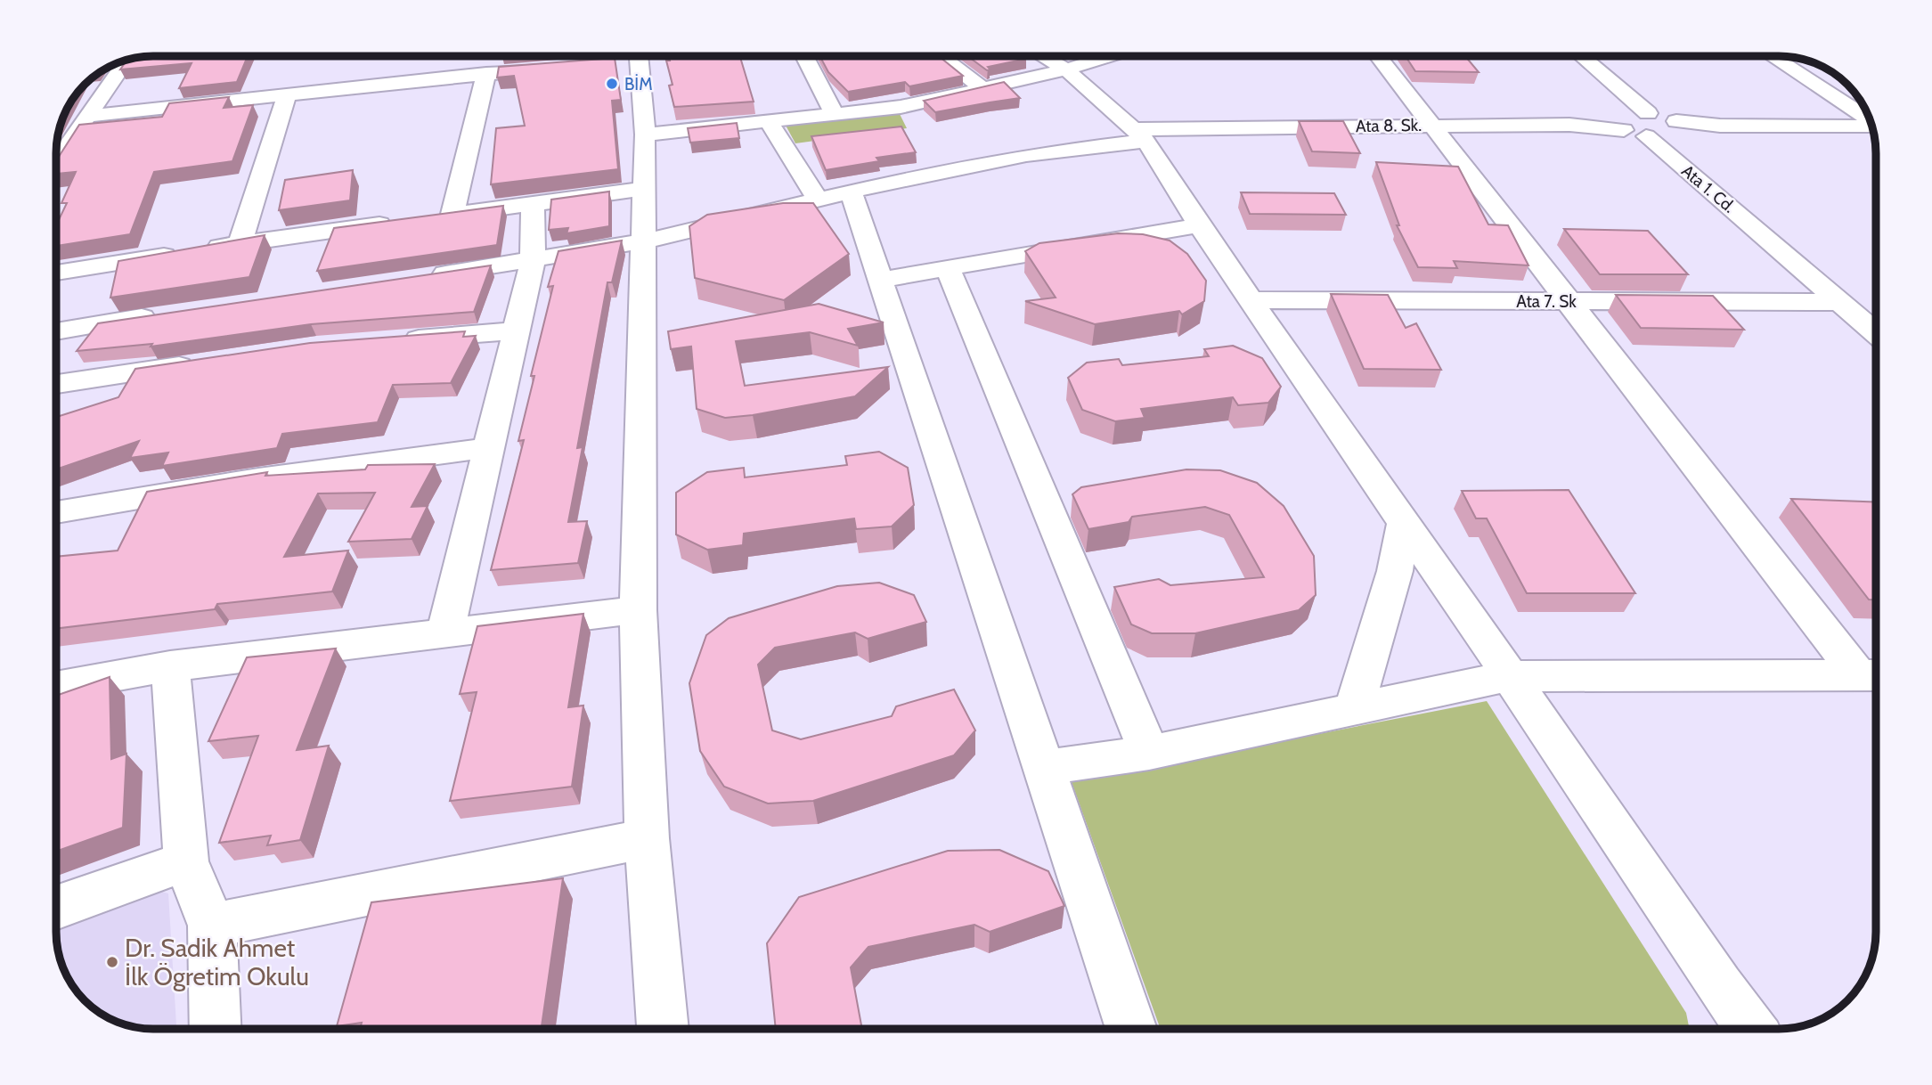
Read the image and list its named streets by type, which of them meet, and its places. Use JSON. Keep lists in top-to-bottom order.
{
  "streets": {
    "street": ["Ata 8. Sk.", "Ata 1. Cd.", "Ata 7. Sk"]
  },
  "crossings": [
    ["Ata 1. Cd.", "Ata 7. Sk"]
  ],
  "places": ["BİM", "Dr. Sadik Ahmet İlk Ögretim Okulu"]
}
